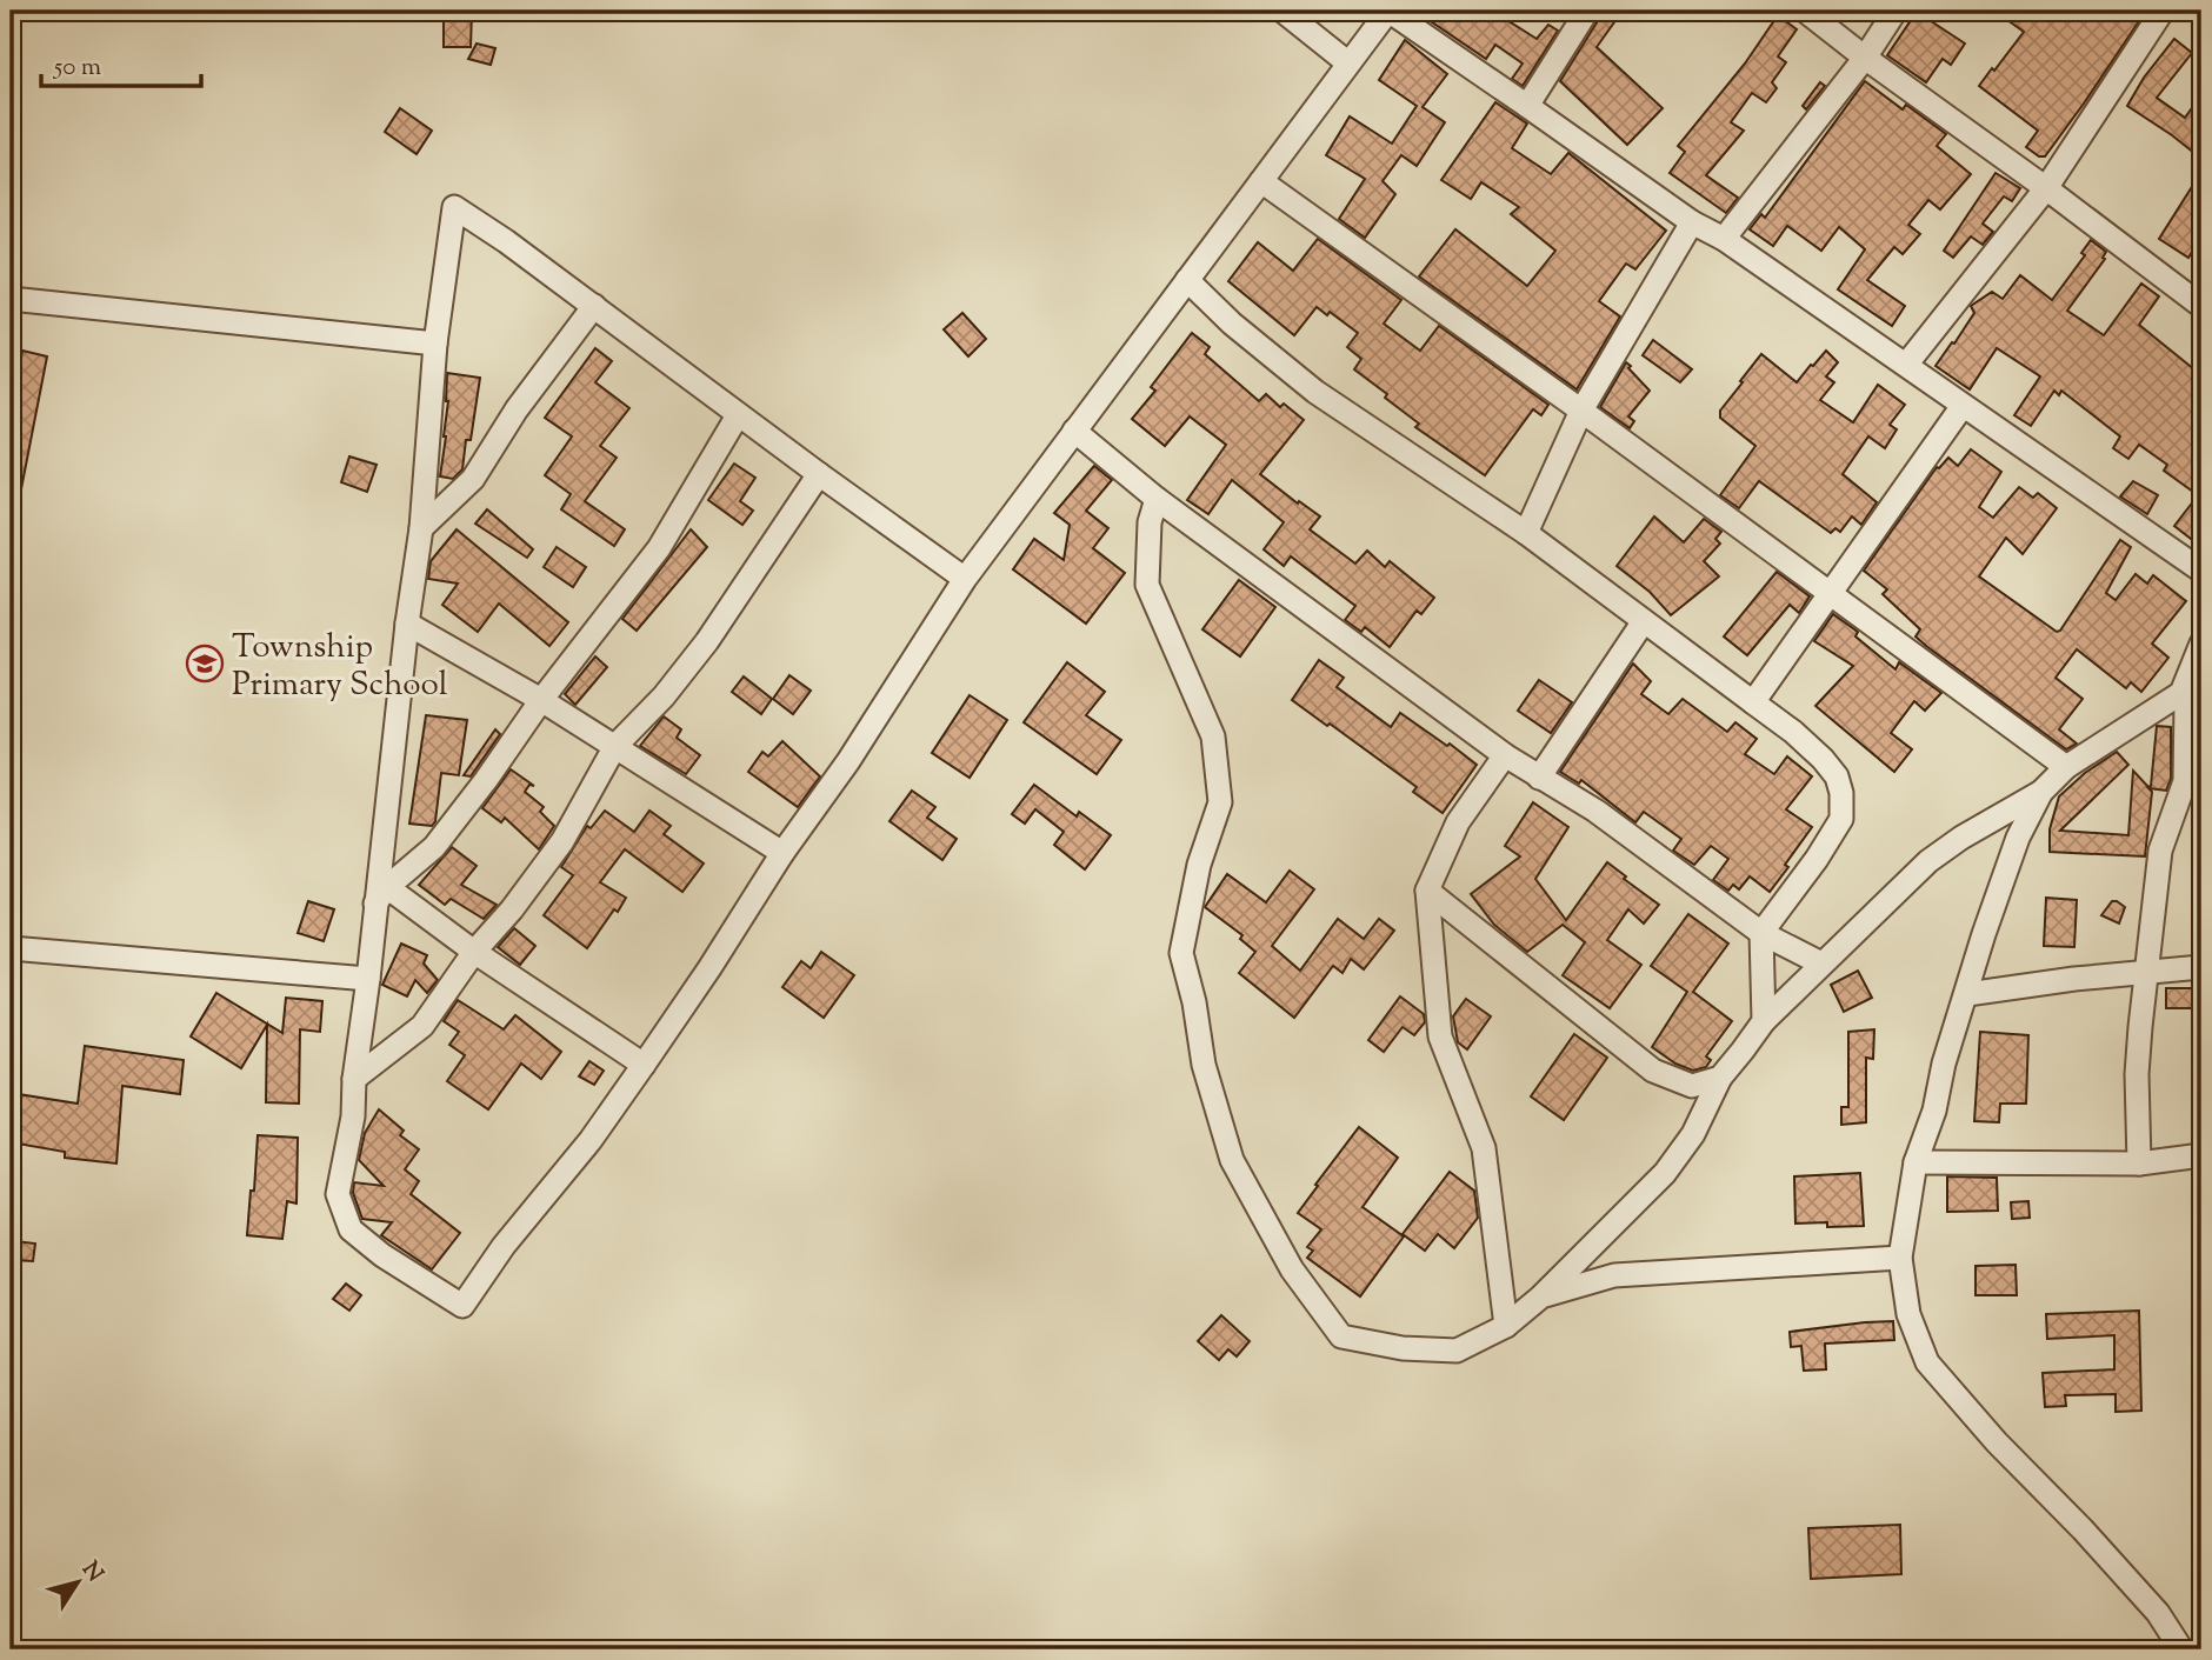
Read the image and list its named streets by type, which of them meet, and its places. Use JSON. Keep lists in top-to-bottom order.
{
  "places": {
    "school or university": ["Township Primary School"]
  },
  "scale_bar": "50 m",
  "north": "top right"
}
